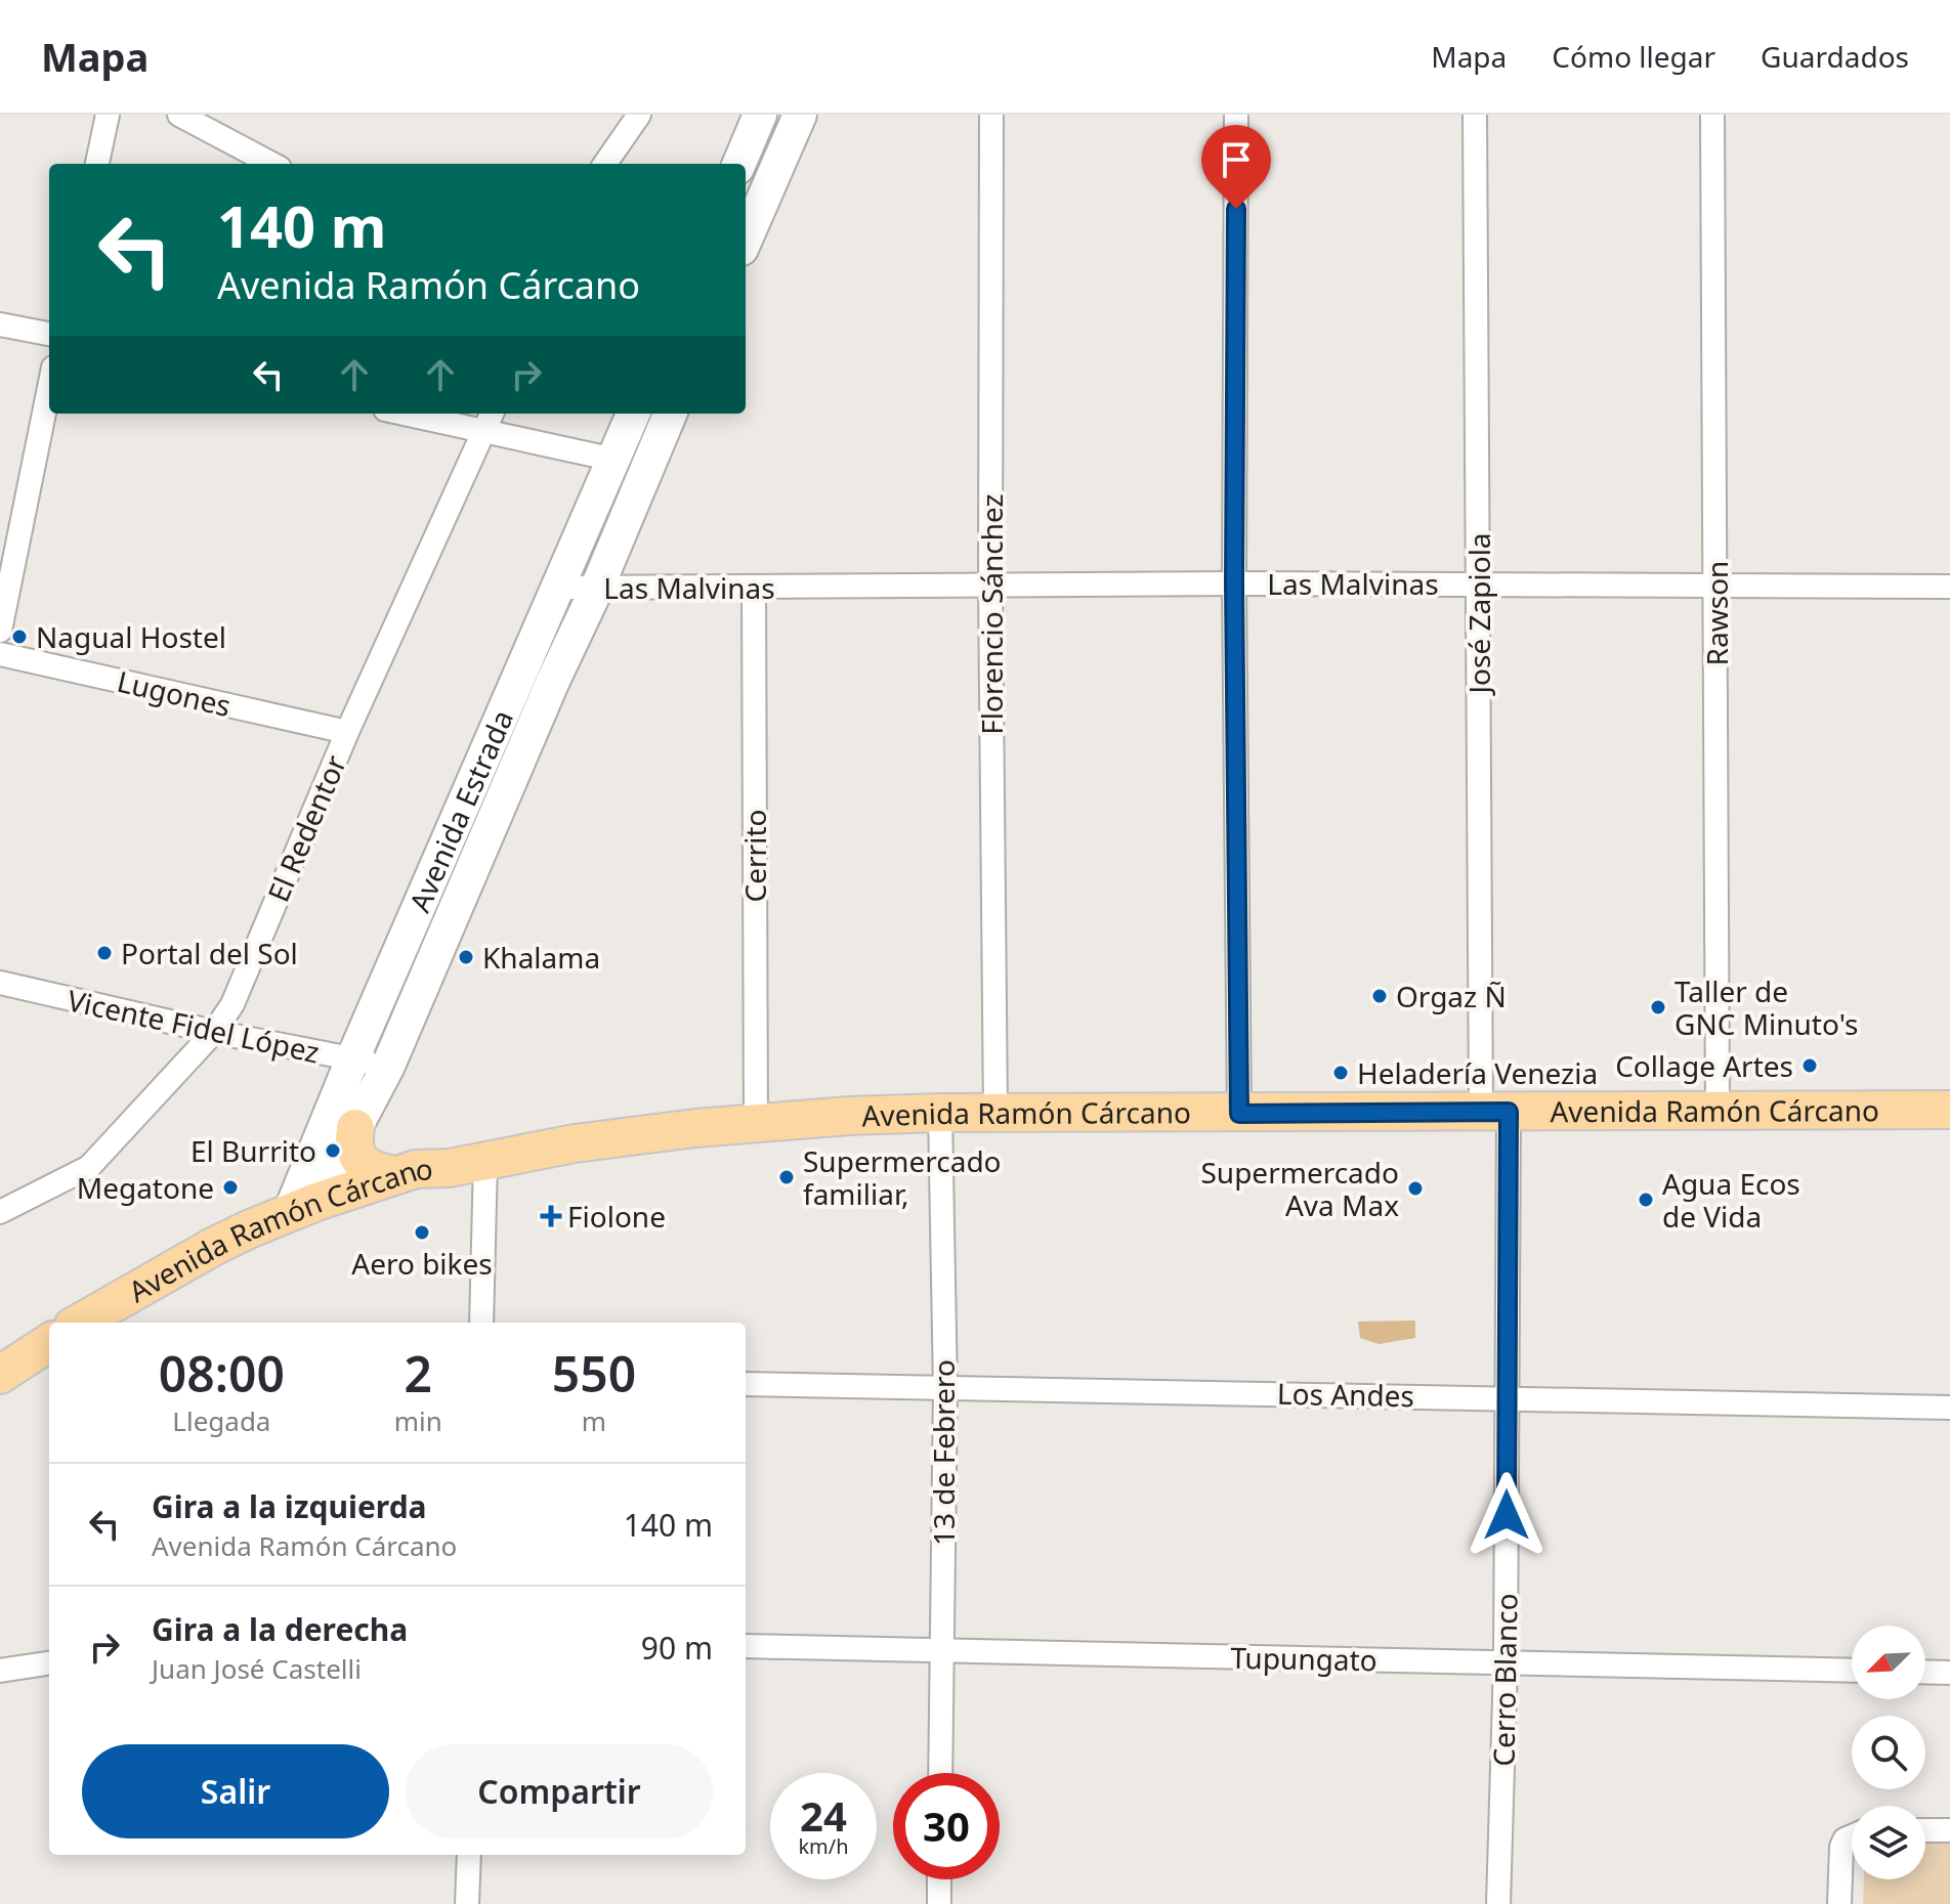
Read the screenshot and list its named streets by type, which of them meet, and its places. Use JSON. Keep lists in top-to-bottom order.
{
  "streets": {
    "main road": ["Avenida Estrada", "Avenida Ramón Cárcano"],
    "street": [
      "Las Malvinas",
      "José Zapiola",
      "Rawson",
      "Florencio Sánchez",
      "Lugones",
      "El Redentor",
      "Cerrito",
      "Vicente Fidel López",
      "Los Andes",
      "13 de Febrero",
      "Tupungato",
      "Cerro Blanco"
    ]
  },
  "crossings": [
    ["Las Malvinas", "José Zapiola"],
    ["Las Malvinas", "Rawson"],
    ["Las Malvinas", "Florencio Sánchez"],
    ["Las Malvinas", "Avenida Estrada"],
    ["Las Malvinas", "Cerrito"],
    ["José Zapiola", "Avenida Ramón Cárcano"],
    ["José Zapiola", "Cerro Blanco"],
    ["Rawson", "Avenida Ramón Cárcano"],
    ["Florencio Sánchez", "Avenida Ramón Cárcano"],
    ["Lugones", "El Redentor"],
    ["Avenida Estrada", "Vicente Fidel López"],
    ["Avenida Estrada", "Avenida Ramón Cárcano"],
    ["El Redentor", "Vicente Fidel López"],
    ["Cerrito", "Avenida Ramón Cárcano"],
    ["Avenida Ramón Cárcano", "13 de Febrero"],
    ["Avenida Ramón Cárcano", "Cerro Blanco"],
    ["Los Andes", "13 de Febrero"],
    ["Los Andes", "Cerro Blanco"],
    ["13 de Febrero", "Tupungato"],
    ["Tupungato", "Cerro Blanco"]
  ],
  "places": {
    "other": [
      "Nagual Hostel",
      "Portal del Sol",
      "Khalama",
      "Orgaz Ñ",
      "Taller de GNC Minuto's",
      "Collage Artes",
      "Heladería Venezia",
      "El Burrito",
      "Supermercado familiar,",
      "Megatone",
      "Supermercado Ava Max",
      "Agua Ecos de Vida",
      "Aero bikes"
    ],
    "health": ["Fiolone"]
  },
  "north": "bottom left",
  "page": {
    "header": "Mapa",
    "nav": ["Mapa", "Cómo llegar", "Guardados"],
    "turn": ["140 m", "Avenida Ramón Cárcano"],
    "eta": [
      "08:00",
      "Llegada",
      "2",
      "min",
      "550",
      "m"
    ],
    "list": [
      {
        "name": "Gira a la izquierda",
        "note": "Avenida Ramón Cárcano",
        "value": "140 m"
      },
      {
        "name": "Gira a la derecha",
        "note": "Juan José Castelli",
        "value": "90 m"
      }
    ],
    "buttons": ["Salir", "Compartir"],
    "speed": "24 km/h",
    "limit": "30"
  }
}
